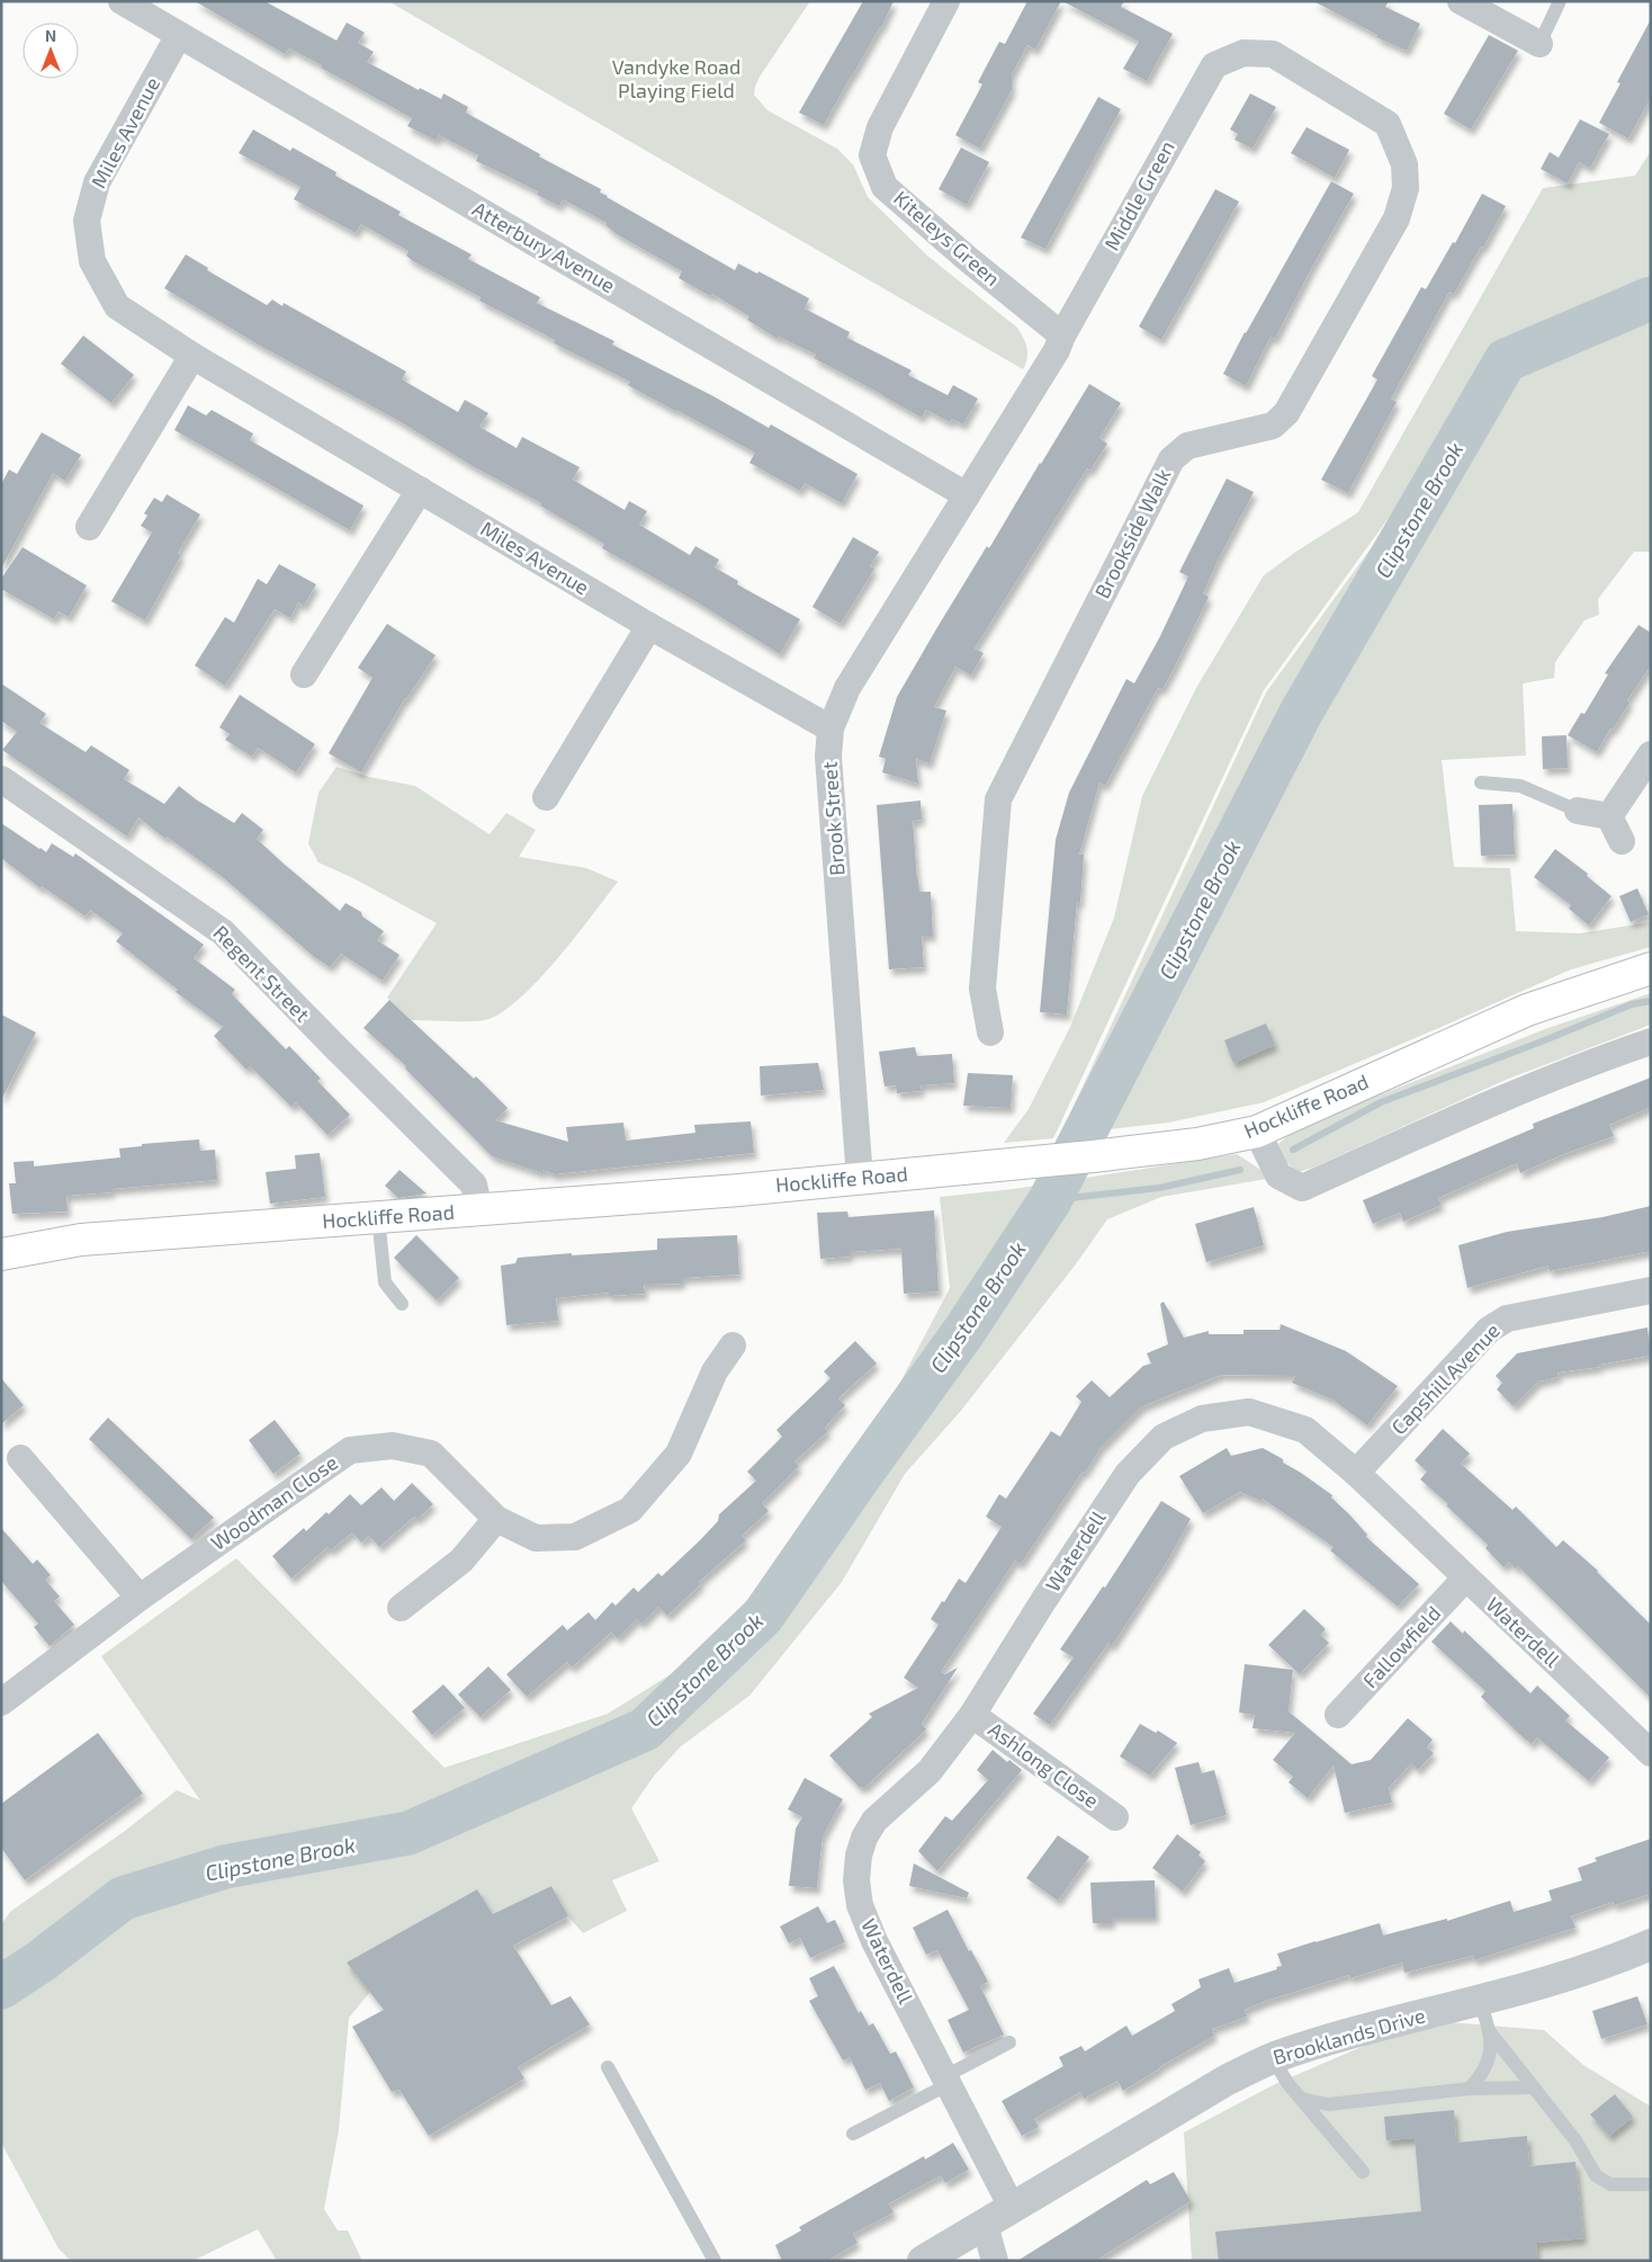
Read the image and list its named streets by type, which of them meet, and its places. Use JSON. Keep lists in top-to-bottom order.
{
  "streets": {
    "main road": ["Hockliffe Road"],
    "street": [
      "Miles Avenue",
      "Middle Green",
      "Kiteleys Green",
      "Atterbury Avenue",
      "Brookside Walk",
      "Brook Street",
      "Regent Street",
      "Capshill Avenue",
      "Woodman Close",
      "Waterdell",
      "Fallowfield",
      "Ashlong Close",
      "Brooklands Drive"
    ]
  },
  "crossings": [
    ["Miles Avenue", "Atterbury Avenue"],
    ["Miles Avenue", "Brook Street"],
    ["Middle Green", "Kiteleys Green"],
    ["Middle Green", "Atterbury Avenue"],
    ["Middle Green", "Brookside Walk"],
    ["Middle Green", "Brook Street"],
    ["Atterbury Avenue", "Brook Street"],
    ["Brook Street", "Hockliffe Road"],
    ["Regent Street", "Hockliffe Road"],
    ["Capshill Avenue", "Waterdell"],
    ["Waterdell", "Fallowfield"],
    ["Waterdell", "Ashlong Close"],
    ["Waterdell", "Brooklands Drive"]
  ],
  "water": ["Clipstone Brook"],
  "parks": ["Vandyke Road Playing Field"],
  "north": "top"
}
